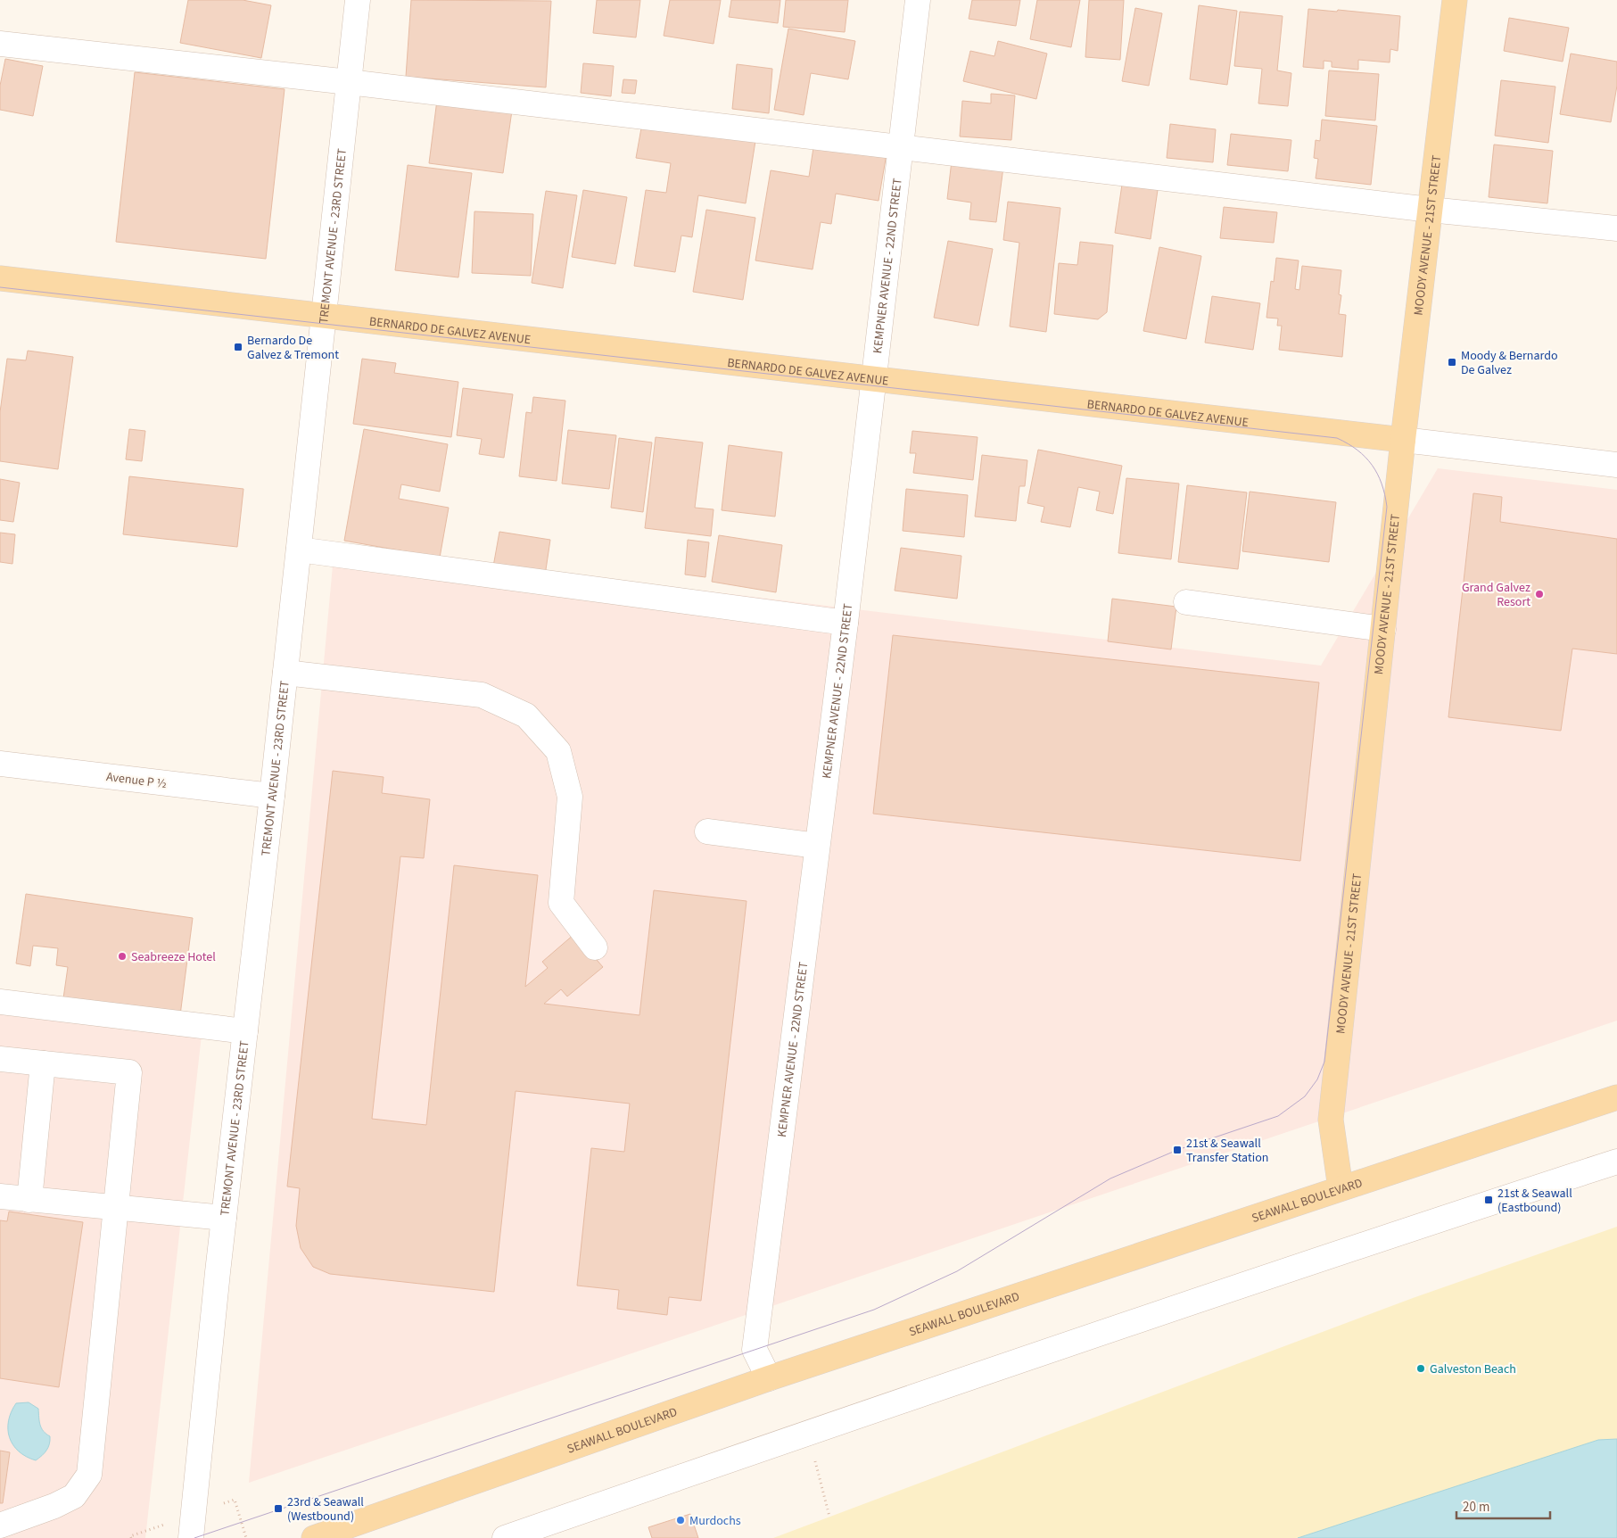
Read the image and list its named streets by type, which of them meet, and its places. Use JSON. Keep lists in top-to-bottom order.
{
  "streets": {
    "main road": ["MOODY AVENUE - 21ST STREET", "BERNARDO DE GALVEZ AVENUE", "SEAWALL BOULEVARD"],
    "street": ["TREMONT AVENUE - 23RD STREET", "KEMPNER AVENUE - 22ND STREET", "Avenue P ½"]
  },
  "crossings": [
    ["MOODY AVENUE - 21ST STREET", "BERNARDO DE GALVEZ AVENUE"],
    ["MOODY AVENUE - 21ST STREET", "SEAWALL BOULEVARD"],
    ["TREMONT AVENUE - 23RD STREET", "BERNARDO DE GALVEZ AVENUE"],
    ["TREMONT AVENUE - 23RD STREET", "Avenue P ½"],
    ["KEMPNER AVENUE - 22ND STREET", "BERNARDO DE GALVEZ AVENUE"],
    ["KEMPNER AVENUE - 22ND STREET", "SEAWALL BOULEVARD"]
  ],
  "places": {
    "transit": [
      "Bernardo De Galvez & Tremont",
      "Moody & Bernardo De Galvez",
      "21st & Seawall Transfer Station",
      "21st & Seawall (Eastbound)",
      "23rd & Seawall (Westbound)"
    ],
    "other": [
      "Grand Galvez Resort",
      "Seabreeze Hotel",
      "Galveston Beach",
      "Murdochs"
    ]
  },
  "scale_bar": "20 m"
}
